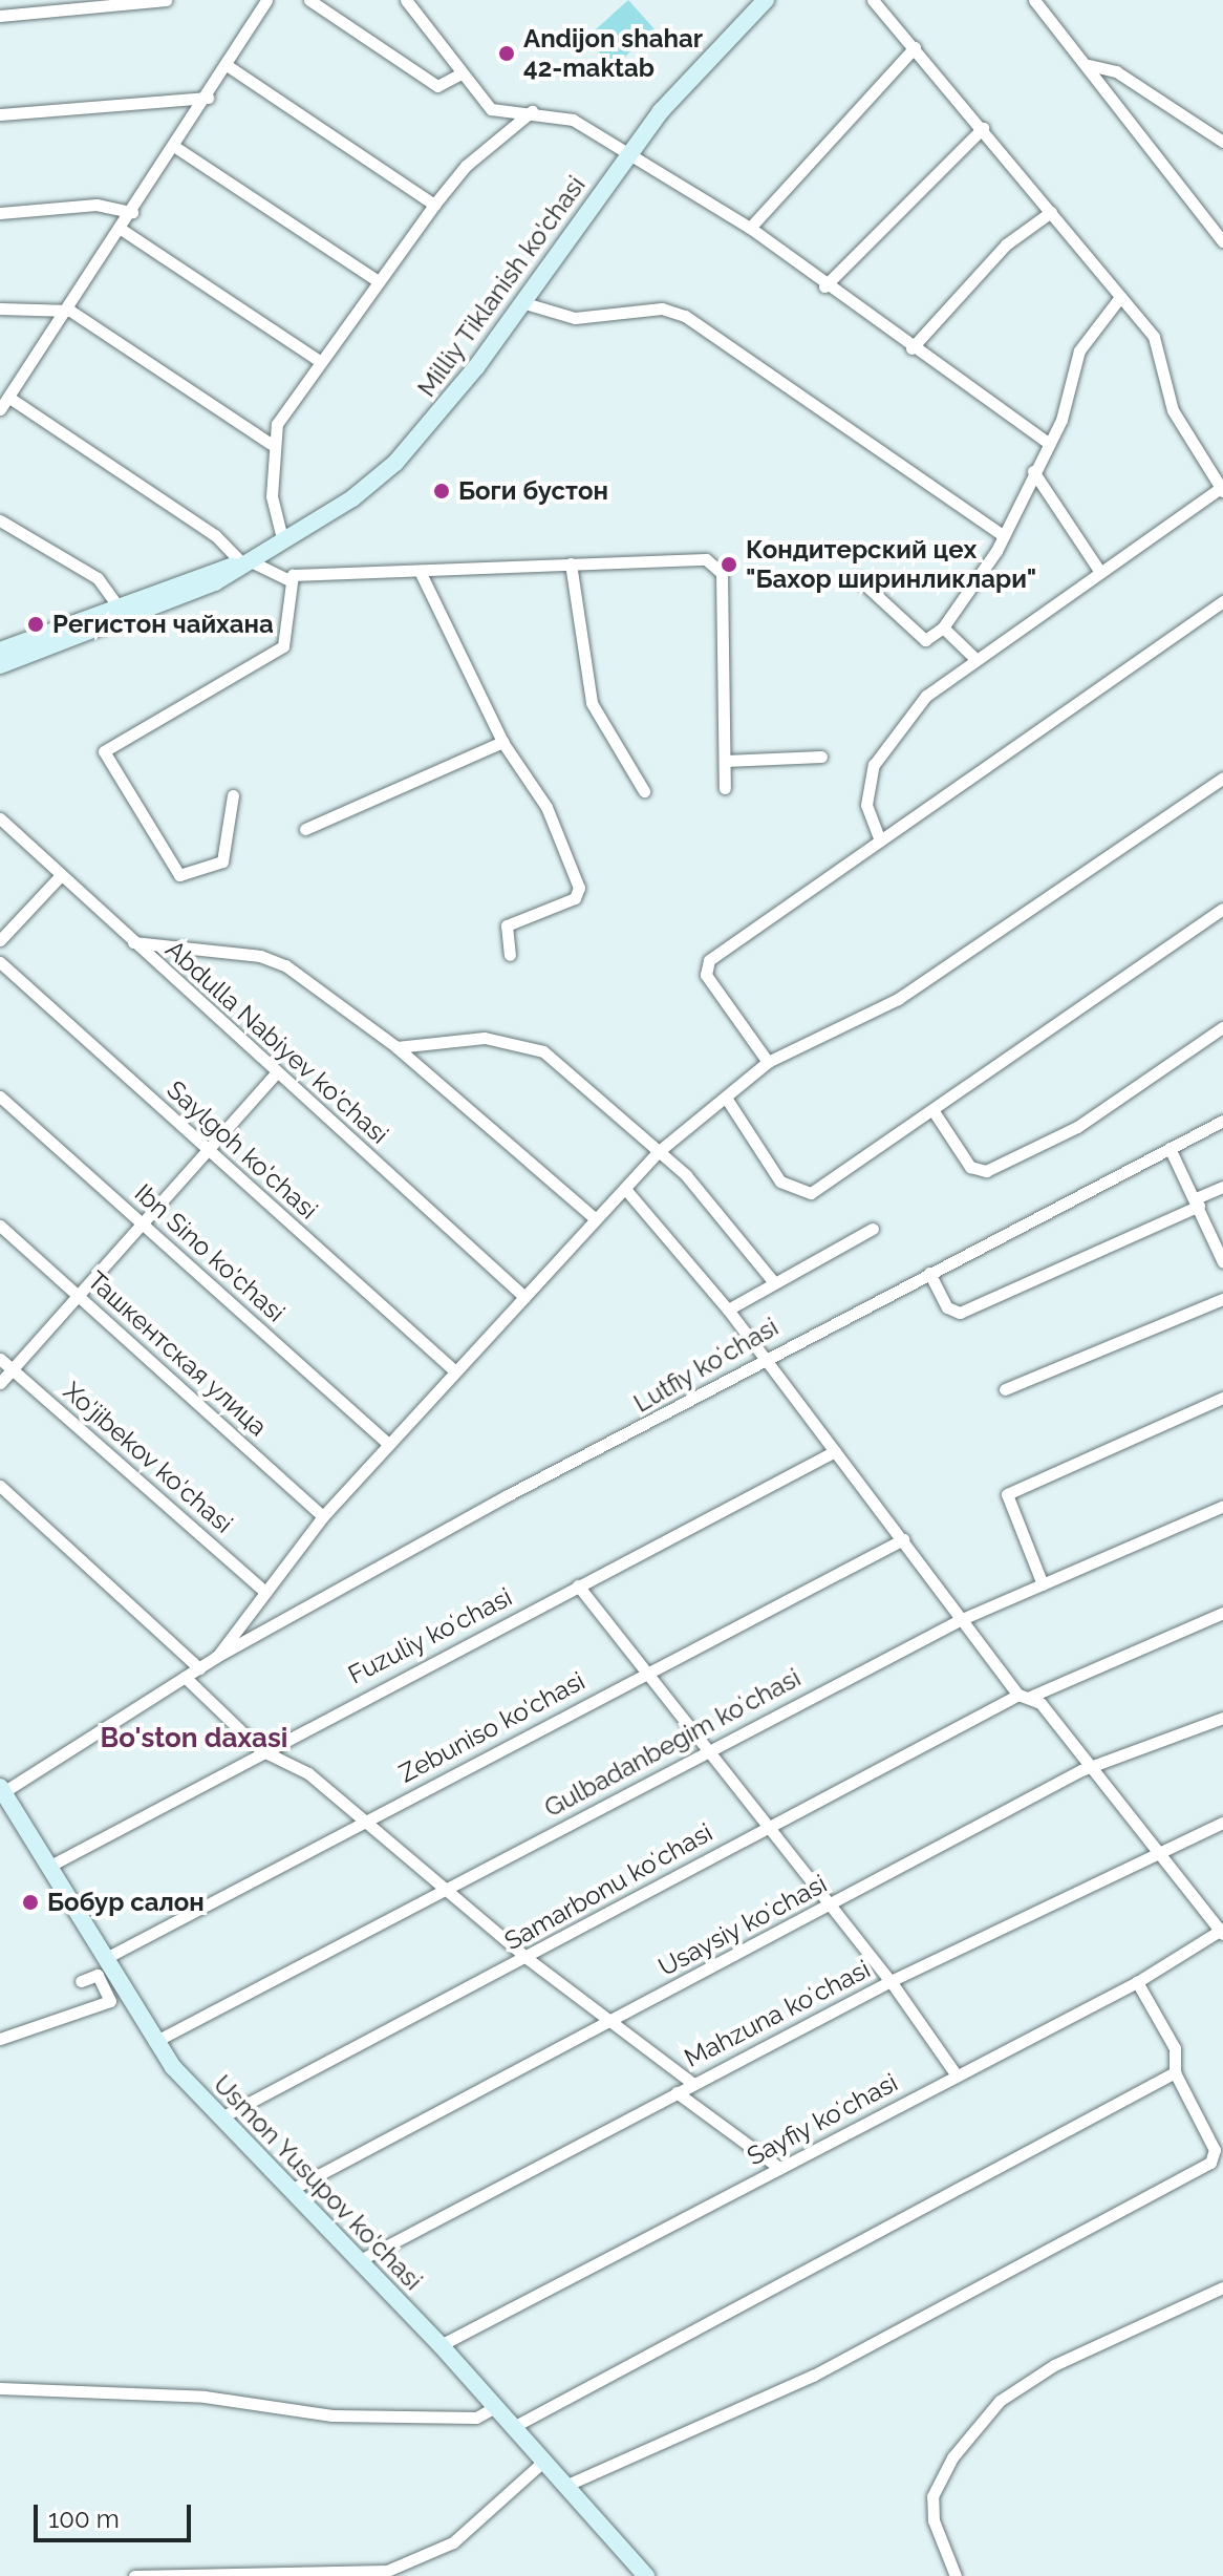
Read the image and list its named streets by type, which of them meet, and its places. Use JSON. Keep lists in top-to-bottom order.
{
  "streets": {
    "main road": ["Milliy Tiklanish ko'chasi", "Usmon Yusupov ko'chasi"],
    "street": [
      "Abdulla Nabiyev ko'chasi",
      "Saylgoh ko'chasi",
      "Ibn Sino ko'chasi",
      "Ташкентская улица",
      "Lutfiy koʻchasi",
      "Xo'jibekov ko'chasi",
      "Fuzuliy koʻchasi",
      "Zebuniso ko'chasi",
      "Gulbadanbegim koʻchasi",
      "Samarbonu koʻchasi",
      "Usaysiy koʻchasi",
      "Mahzuna koʻchasi",
      "Sayfiy koʻchasi"
    ]
  },
  "crossings": [
    ["Fuzuliy koʻchasi", "Usmon Yusupov ko'chasi"],
    ["Zebuniso ko'chasi", "Usmon Yusupov ko'chasi"],
    ["Gulbadanbegim koʻchasi", "Usmon Yusupov ko'chasi"],
    ["Samarbonu koʻchasi", "Usmon Yusupov ko'chasi"],
    ["Usaysiy koʻchasi", "Usmon Yusupov ko'chasi"],
    ["Mahzuna koʻchasi", "Usmon Yusupov ko'chasi"],
    ["Sayfiy koʻchasi", "Usmon Yusupov ko'chasi"]
  ],
  "districts": ["Bo'ston daxasi"],
  "places": [
    "Andijon shahar 42-maktab",
    "Боги бустон",
    "Кондитерский цех \"Бахор ширинликлари\"",
    "Регистон чайхана",
    "Бобур салон"
  ],
  "scale_bar": "100 m"
}
